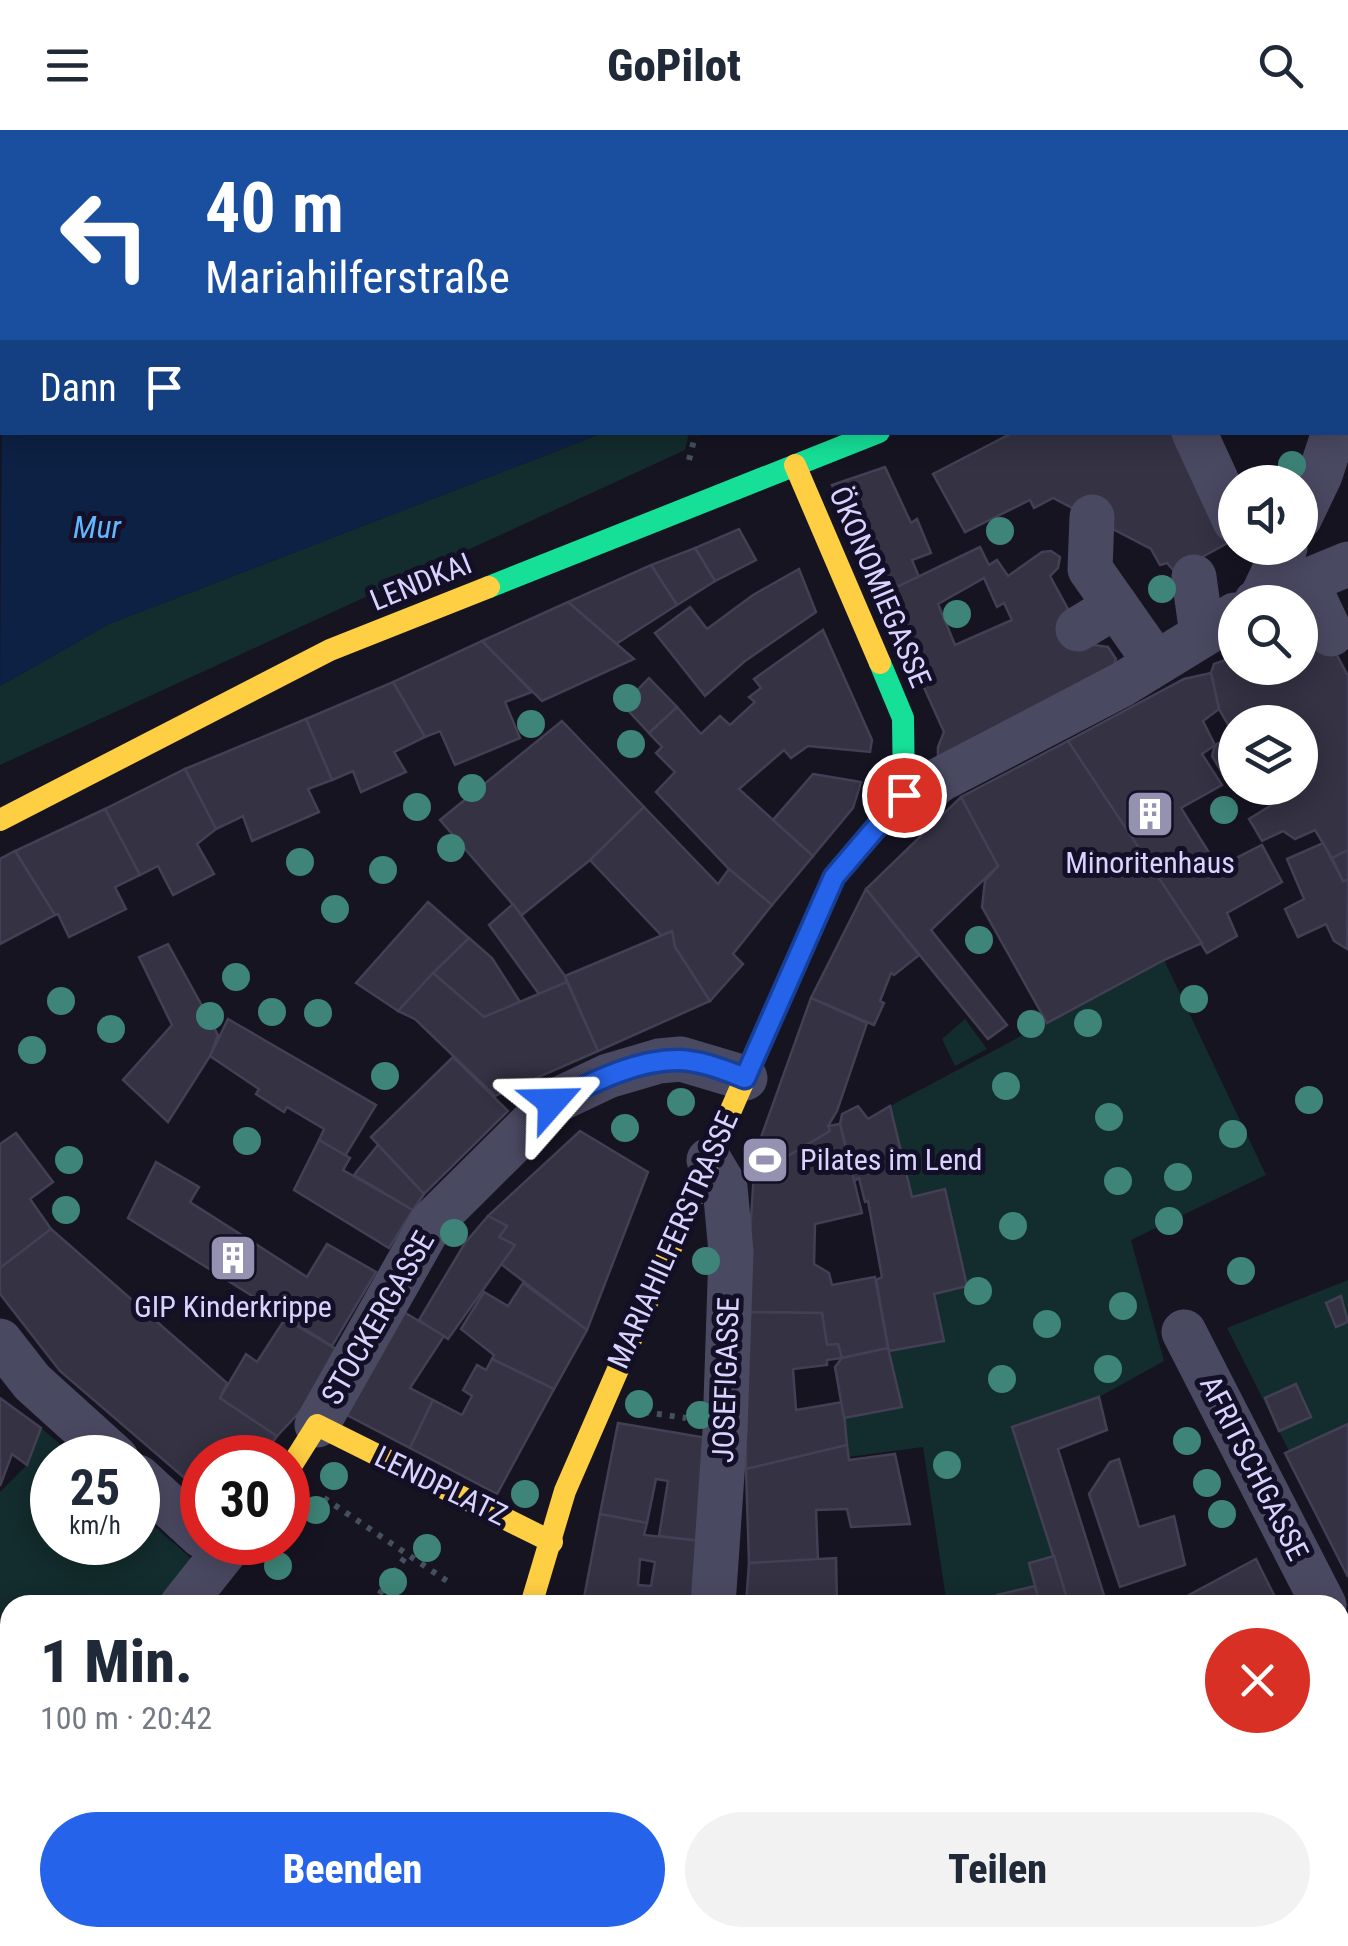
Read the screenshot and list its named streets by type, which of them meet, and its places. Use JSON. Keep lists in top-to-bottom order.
{
  "streets": {
    "street": [
      "LENDKAI",
      "ÖKONOMIEGASSE",
      "MARIAHILFERSTRASSE",
      "STOCKERGASSE",
      "JOSEFIGASSE",
      "AFRITSCHGASSE",
      "LENDPLATZ"
    ]
  },
  "crossings": [
    ["LENDKAI", "ÖKONOMIEGASSE"],
    ["ÖKONOMIEGASSE", "MARIAHILFERSTRASSE"],
    ["MARIAHILFERSTRASSE", "STOCKERGASSE"],
    ["MARIAHILFERSTRASSE", "JOSEFIGASSE"],
    ["MARIAHILFERSTRASSE", "LENDPLATZ"],
    ["STOCKERGASSE", "LENDPLATZ"]
  ],
  "water": ["Mur"],
  "places": {
    "building": ["Minoritenhaus", "GIP Kinderkrippe"],
    "sports": ["Pilates im Lend"]
  },
  "page": {
    "header": "GoPilot",
    "turn": ["40 m", "Mariahilferstraße"],
    "then": "Dann",
    "speed": "25 km/h",
    "limit": "30",
    "heading": ["1 Min.", "100 m · 20:42"],
    "buttons": ["Beenden", "Teilen"]
  }
}
